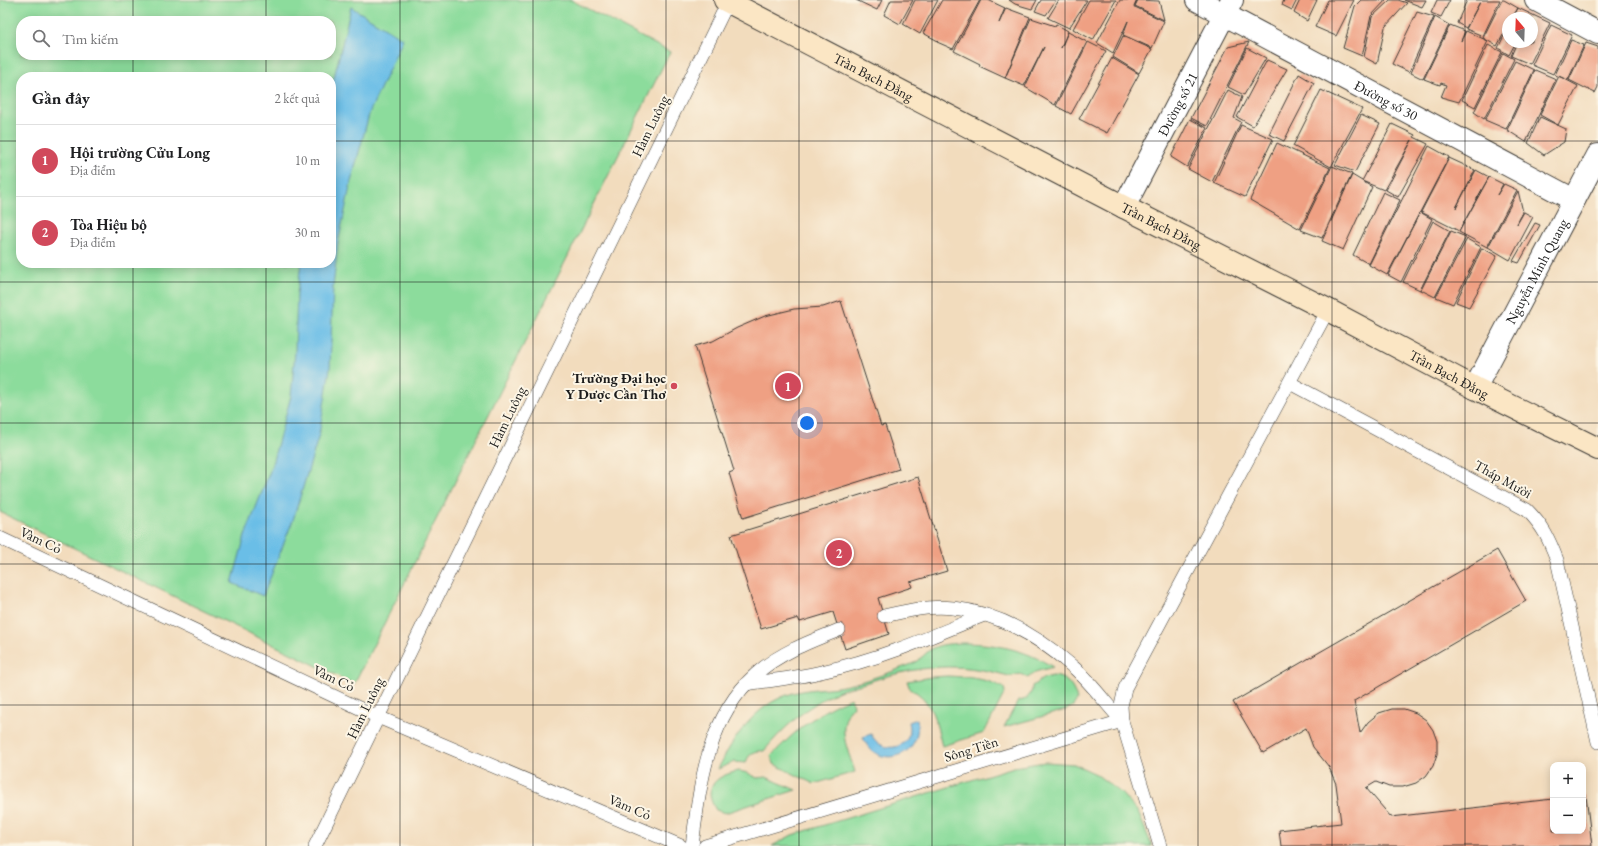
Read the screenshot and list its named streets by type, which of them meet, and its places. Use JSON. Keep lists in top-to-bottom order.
{
  "streets": {
    "street": [
      "Trần Bạch Đằng",
      "Đường số 30",
      "Đường số 21",
      "Nguyễn Minh Quang"
    ],
    "lane": [
      "Hàm Luông",
      "Tháp Mười",
      "Vàm Cỏ",
      "Sông Tiền"
    ]
  },
  "crossings": [
    ["Trần Bạch Đằng", "Đường số 21"],
    ["Trần Bạch Đằng", "Hàm Luông"],
    ["Trần Bạch Đằng", "Nguyễn Minh Quang"],
    ["Đường số 30", "Đường số 21"],
    ["Đường số 30", "Nguyễn Minh Quang"],
    ["Hàm Luông", "Vàm Cỏ"]
  ],
  "places": ["Trường Đại học Y Dược Cần Thơ"],
  "north": "top",
  "page": {
    "search": "Tìm kiếm",
    "heading": ["Gần đây", "2 kết quả"],
    "list": [
      {
        "mark": "1",
        "name": "Hội trường Cửu Long",
        "note": "Địa điểm",
        "value": "10 m"
      },
      {
        "mark": "2",
        "name": "Tòa Hiệu bộ",
        "note": "Địa điểm",
        "value": "30 m"
      }
    ],
    "pins": ["1", "2"],
    "map_buttons": ["+", "−"]
  }
}
